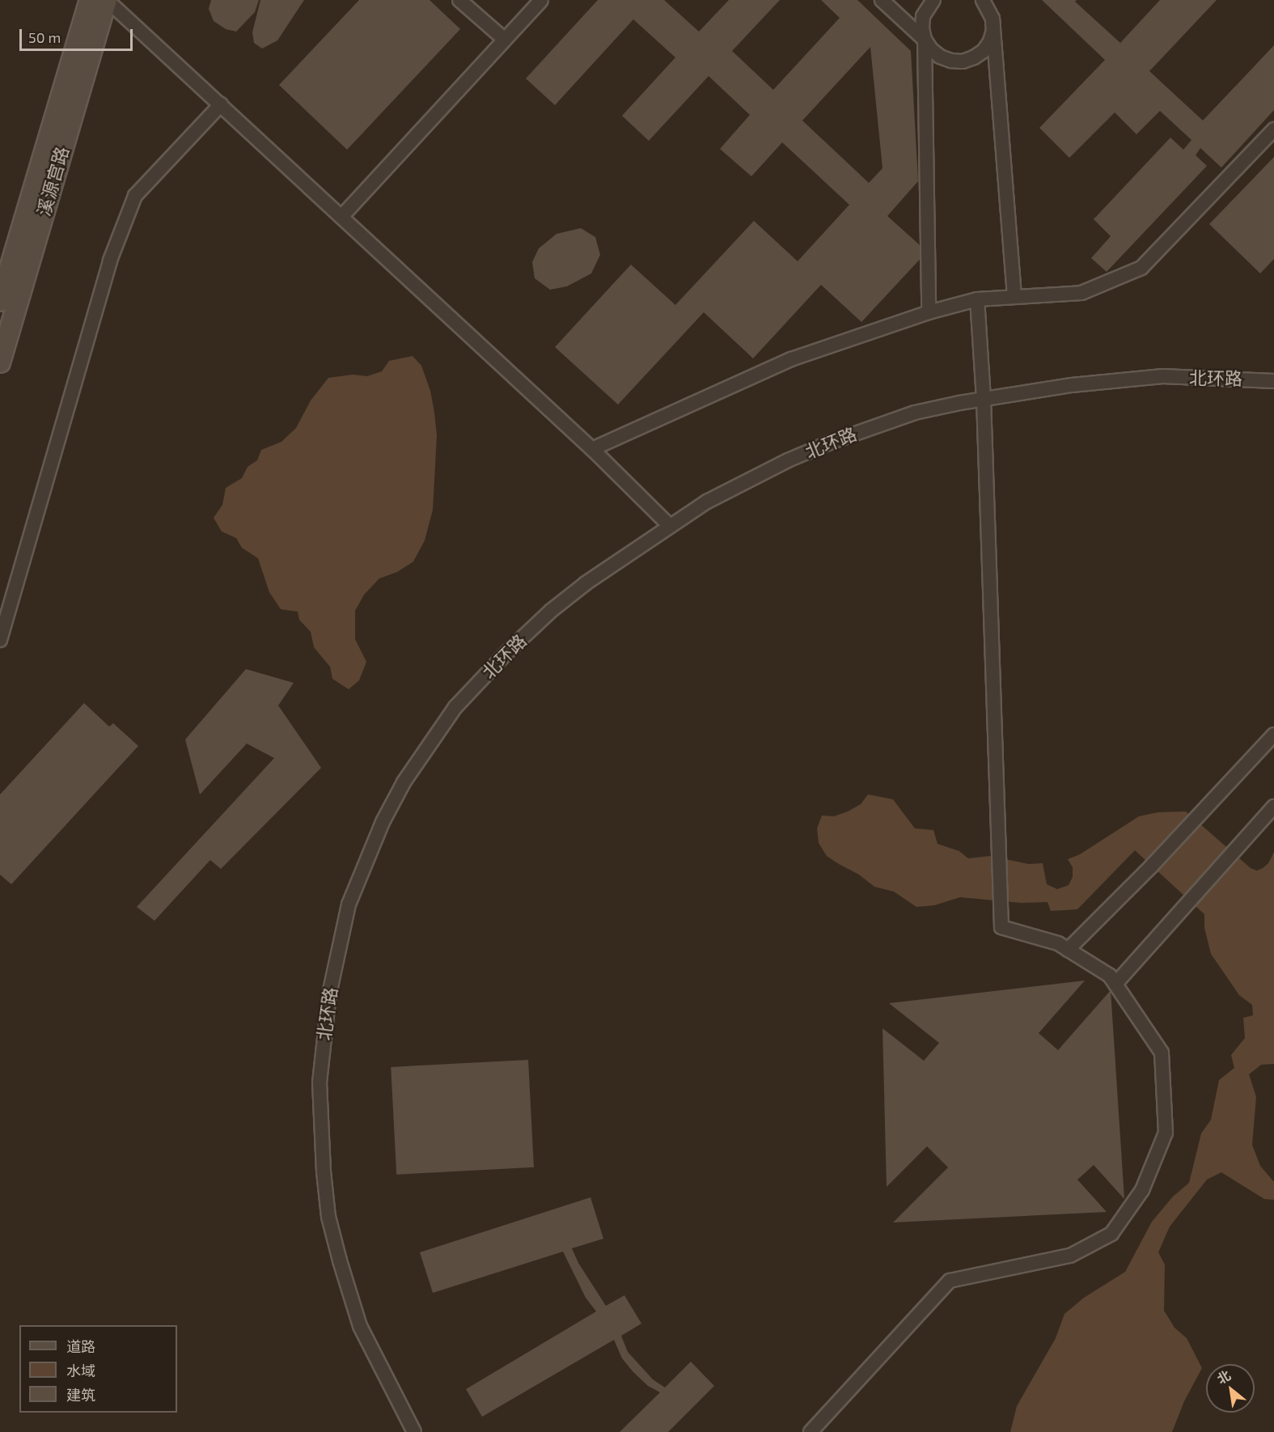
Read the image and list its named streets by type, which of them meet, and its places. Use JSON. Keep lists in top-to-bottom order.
{
  "streets": {
    "main road": ["溪源宫路"],
    "street": ["北环路"]
  },
  "legend": ["道路", "水域", "建筑"],
  "scale_bar": "50 m",
  "north": "top left"
}
